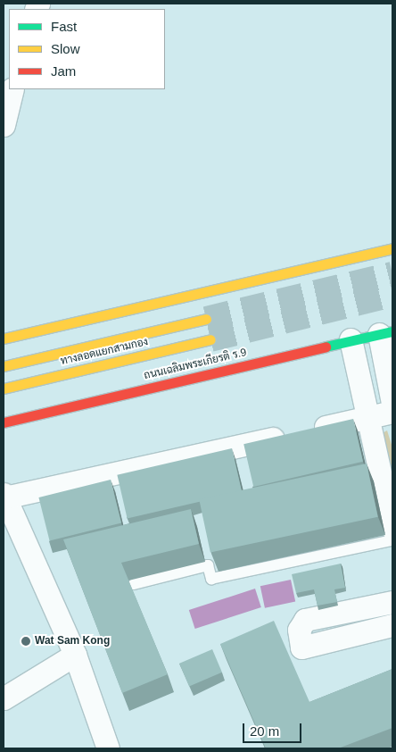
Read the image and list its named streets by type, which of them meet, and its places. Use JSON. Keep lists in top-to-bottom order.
{
  "streets": {
    "main road": ["ทางลอดแยกสามกอง", "ถนนเฉลิมพระเกียรติ ร.9"]
  },
  "places": ["Wat Sam Kong"],
  "legend": ["Fast", "Slow", "Jam"],
  "scale_bar": "20 m"
}
